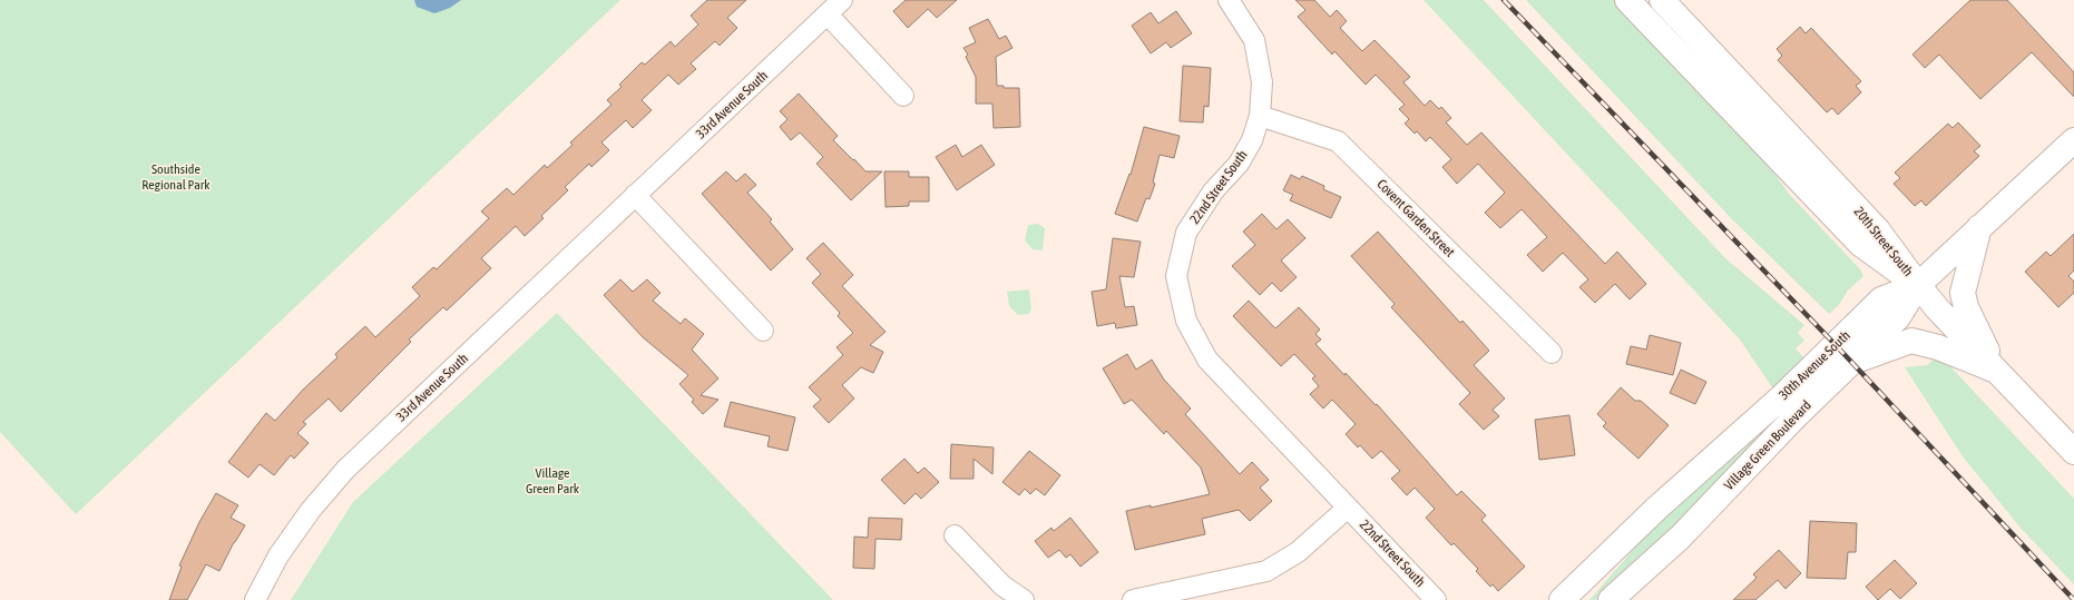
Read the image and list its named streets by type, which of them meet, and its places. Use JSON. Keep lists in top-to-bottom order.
{
  "streets": {
    "street": [
      "33rd Avenue South",
      "22nd Street South",
      "Covent Garden Street",
      "20th Street South",
      "30th Avenue South",
      "Village Green Boulevard"
    ]
  },
  "crossings": [
    ["22nd Street South", "Covent Garden Street"],
    ["20th Street South", "30th Avenue South"],
    ["20th Street South", "Village Green Boulevard"],
    ["30th Avenue South", "Village Green Boulevard"]
  ],
  "parks": ["Southside Regional Park", "Village Green Park"]
}
